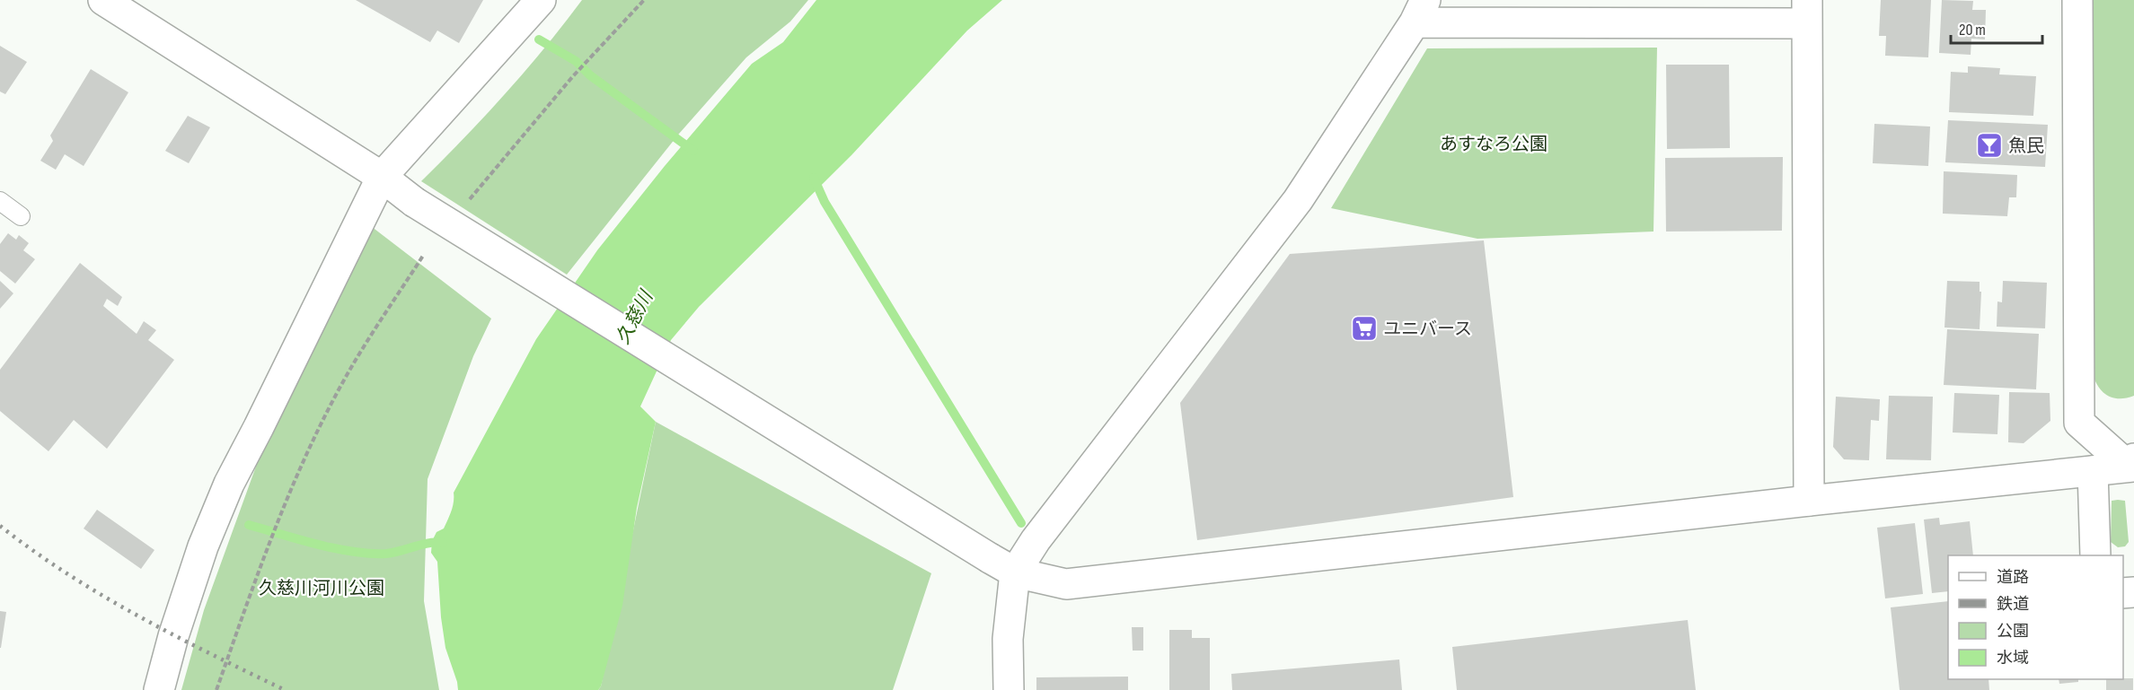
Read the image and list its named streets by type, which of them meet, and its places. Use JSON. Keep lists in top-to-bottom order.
{
  "water": ["久慈川"],
  "parks": ["あすなろ公園", "久慈川河川公園"],
  "places": {
    "bar": ["魚民"],
    "supermarket": ["ユニバース"]
  },
  "legend": [
    "道路",
    "鉄道",
    "公園",
    "水域"
  ],
  "scale_bar": "20 m"
}
